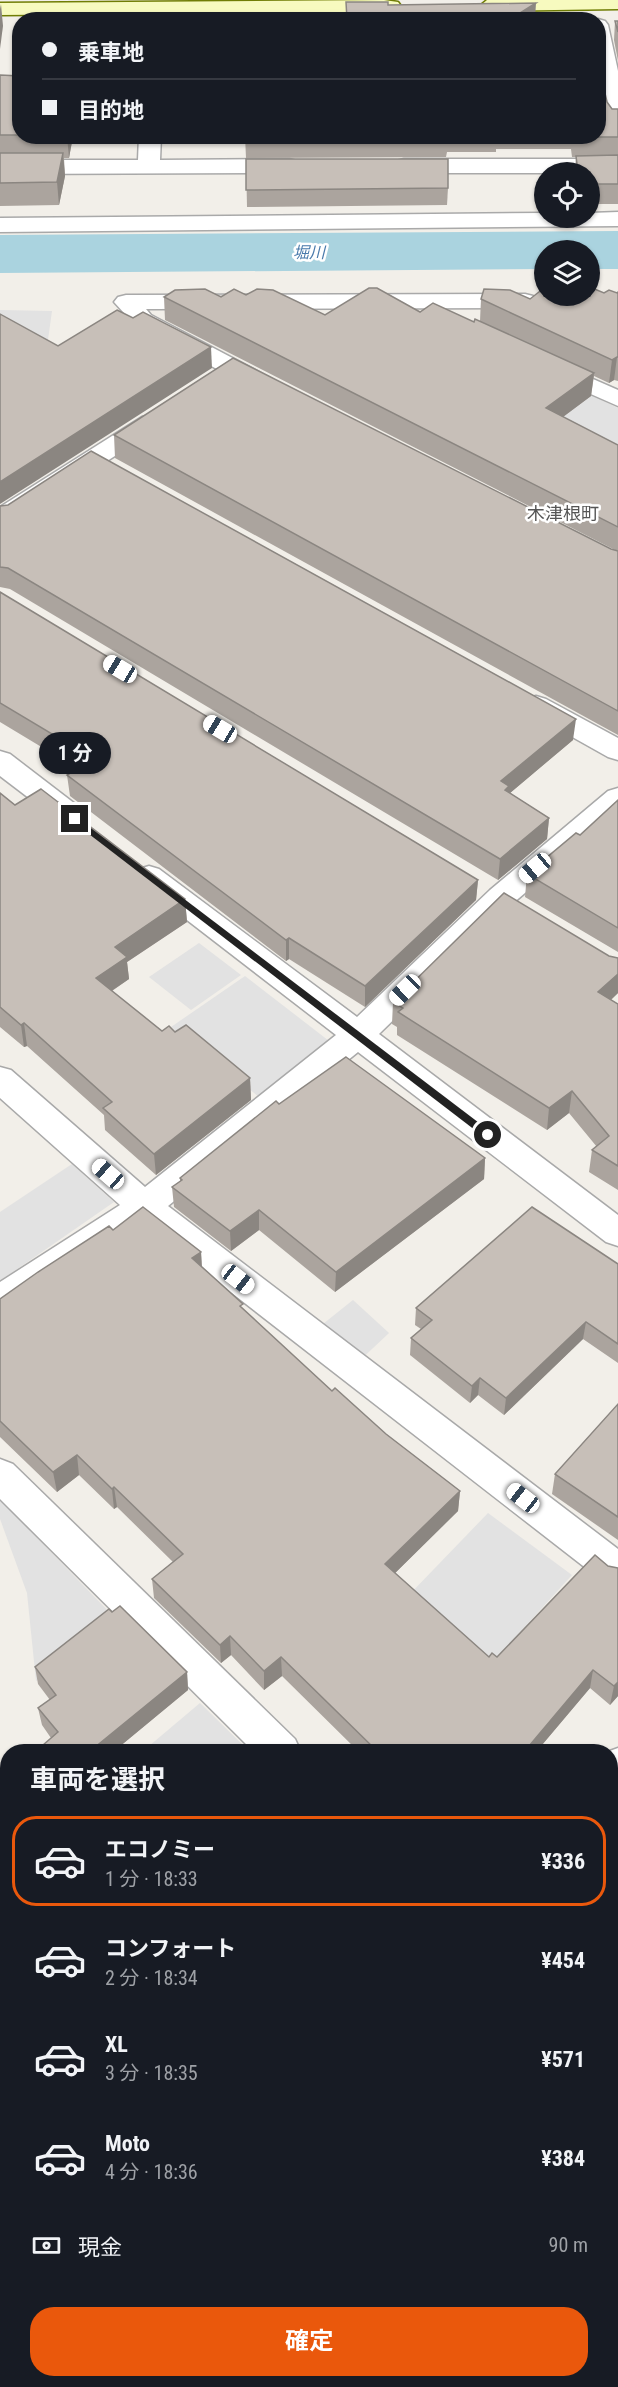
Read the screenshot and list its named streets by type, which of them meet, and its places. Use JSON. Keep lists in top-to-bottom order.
{
  "districts": ["木津根町"],
  "water": ["堀川"],
  "page": {
    "banner": ["乗車地", "目的地"],
    "bubble": "1 分",
    "heading": "車両を選択",
    "list": [
      {
        "name": "エコノミー",
        "note": "1 分 · 18:33",
        "value": "¥336"
      },
      {
        "name": "コンフォート",
        "note": "2 分 · 18:34",
        "value": "¥454"
      },
      {
        "name": "XL",
        "note": "3 分 · 18:35",
        "value": "¥571"
      },
      {
        "name": "Moto",
        "note": "4 分 · 18:36",
        "value": "¥384"
      }
    ],
    "pay": ["現金", "90 m"],
    "buttons": "確定"
  }
}
